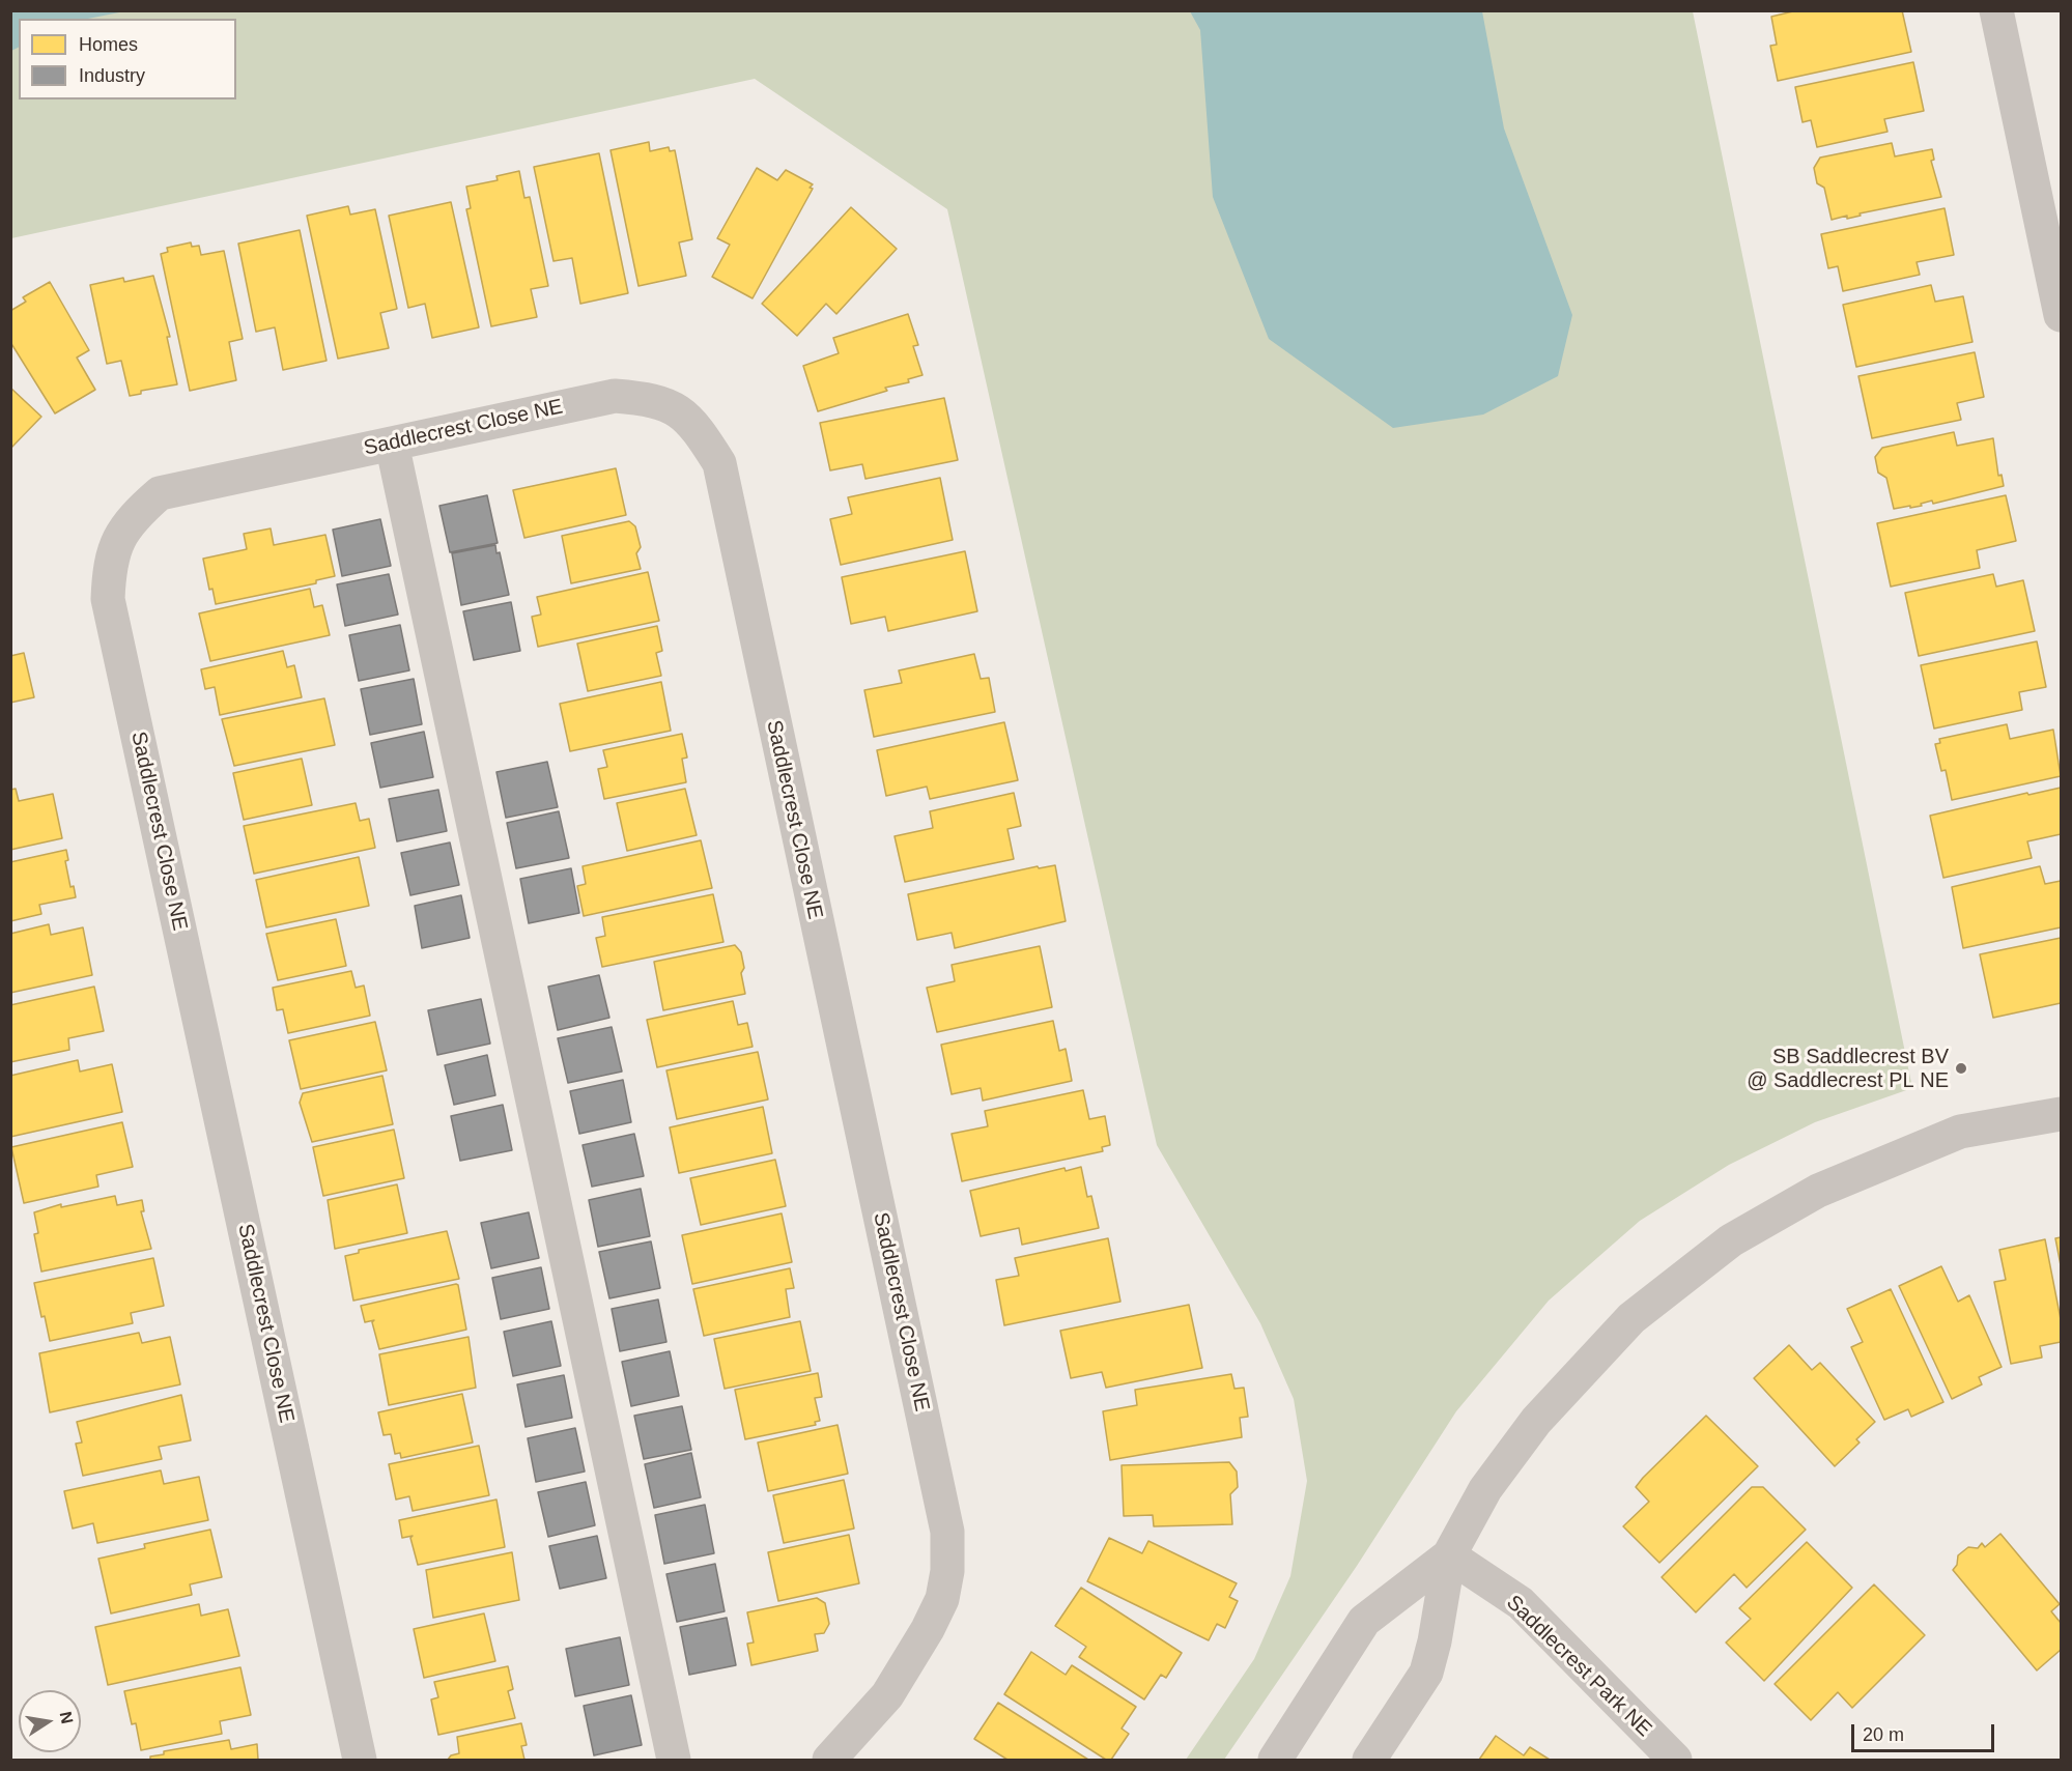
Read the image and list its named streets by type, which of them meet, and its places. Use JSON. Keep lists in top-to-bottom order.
{
  "streets": {
    "street": ["Saddlecrest Close NE", "Saddlecrest Park NE"]
  },
  "places": ["SB Saddlecrest BV @ Saddlecrest PL NE"],
  "legend": ["Homes", "Industry"],
  "scale_bar": "20 m",
  "north": "right"
}
